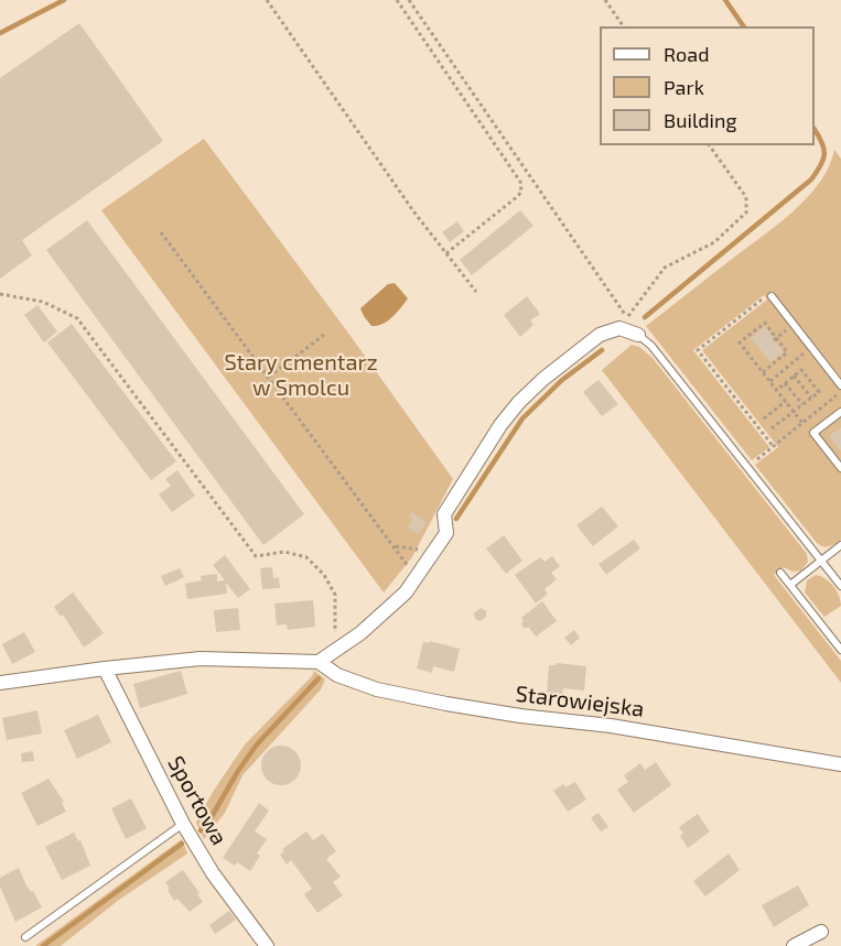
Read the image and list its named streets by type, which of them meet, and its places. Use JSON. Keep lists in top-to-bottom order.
{
  "streets": {
    "street": ["Starowiejska", "Sportowa"]
  },
  "crossings": [
    ["Starowiejska", "Sportowa"]
  ],
  "parks": ["Stary cmentarz w Smolcu"],
  "legend": ["Road", "Park", "Building"]
}
